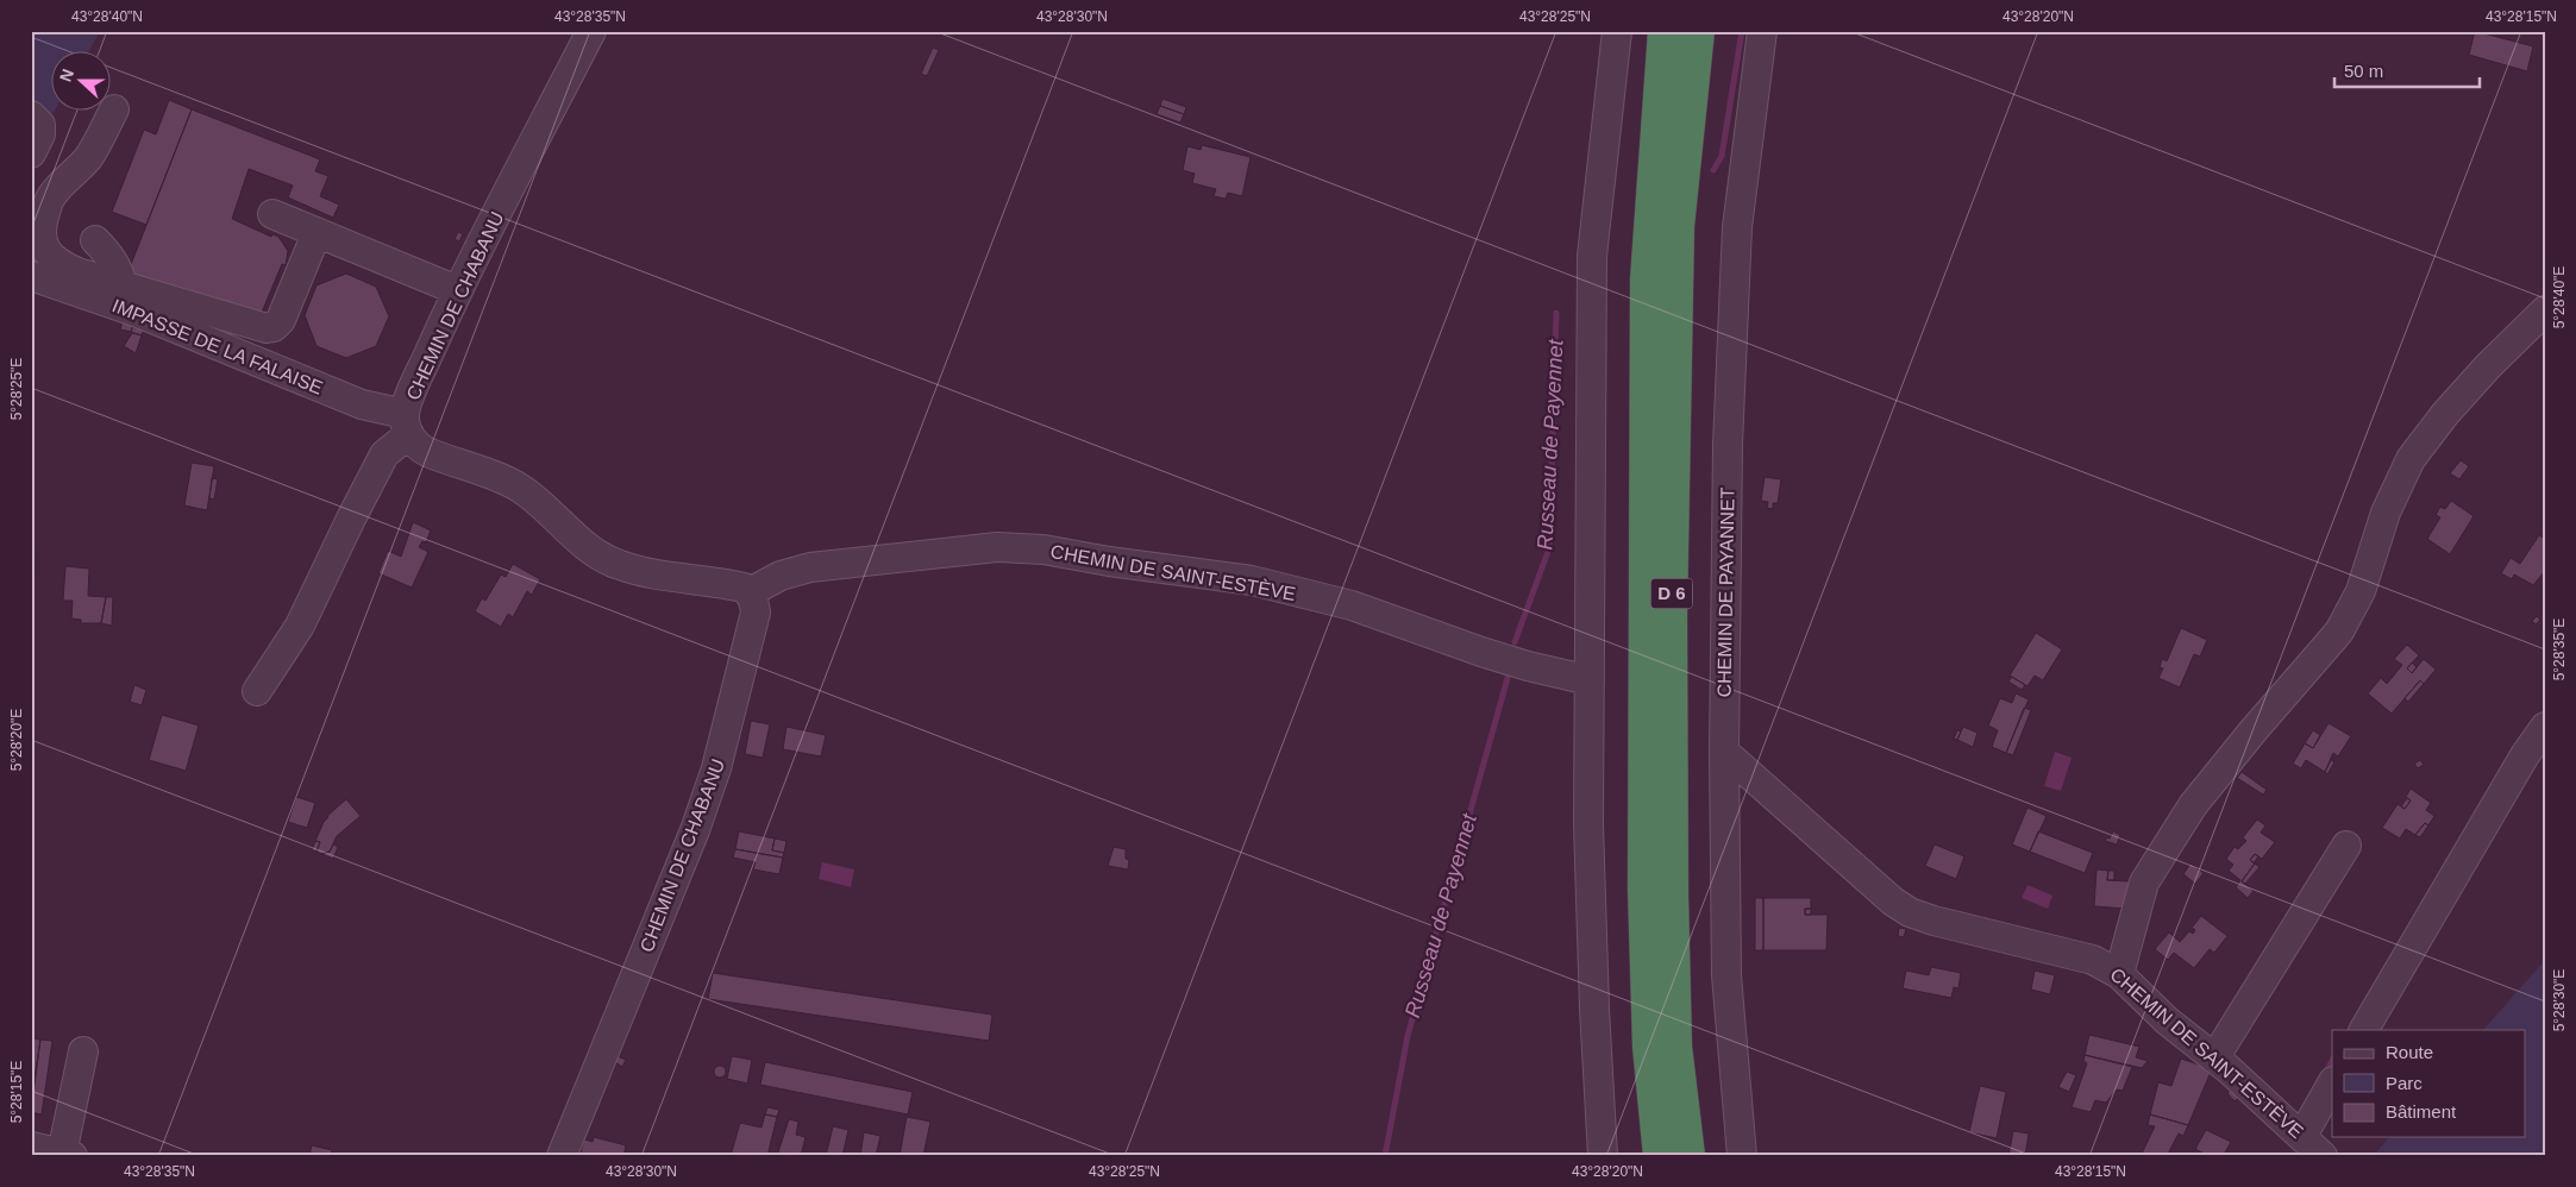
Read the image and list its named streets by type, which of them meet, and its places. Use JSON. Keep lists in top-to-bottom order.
{
  "streets": {
    "highway": ["D 6"],
    "street": [
      "CHEMIN DE CHABANU",
      "IMPASSE DE LA FALAISE",
      "CHEMIN DE SAINT-ESTÈVE",
      "CHEMIN DE PAYANNET"
    ]
  },
  "crossings": [
    ["CHEMIN DE CHABANU", "IMPASSE DE LA FALAISE"],
    ["CHEMIN DE CHABANU", "CHEMIN DE SAINT-ESTÈVE"],
    ["CHEMIN DE SAINT-ESTÈVE", "CHEMIN DE PAYANNET"]
  ],
  "water": ["Russeau de Payennet"],
  "legend": ["Route", "Parc", "Bâtiment"],
  "scale_bar": "50 m",
  "north": "left",
  "coordinates": [
    "43°28'40\"N",
    "43°28'35\"N",
    "43°28'30\"N",
    "43°28'25\"N",
    "43°28'20\"N",
    "43°28'15\"N",
    "5°28'40\"E",
    "5°28'25\"E",
    "5°28'35\"E",
    "5°28'20\"E",
    "5°28'30\"E",
    "5°28'15\"E"
  ]
}
